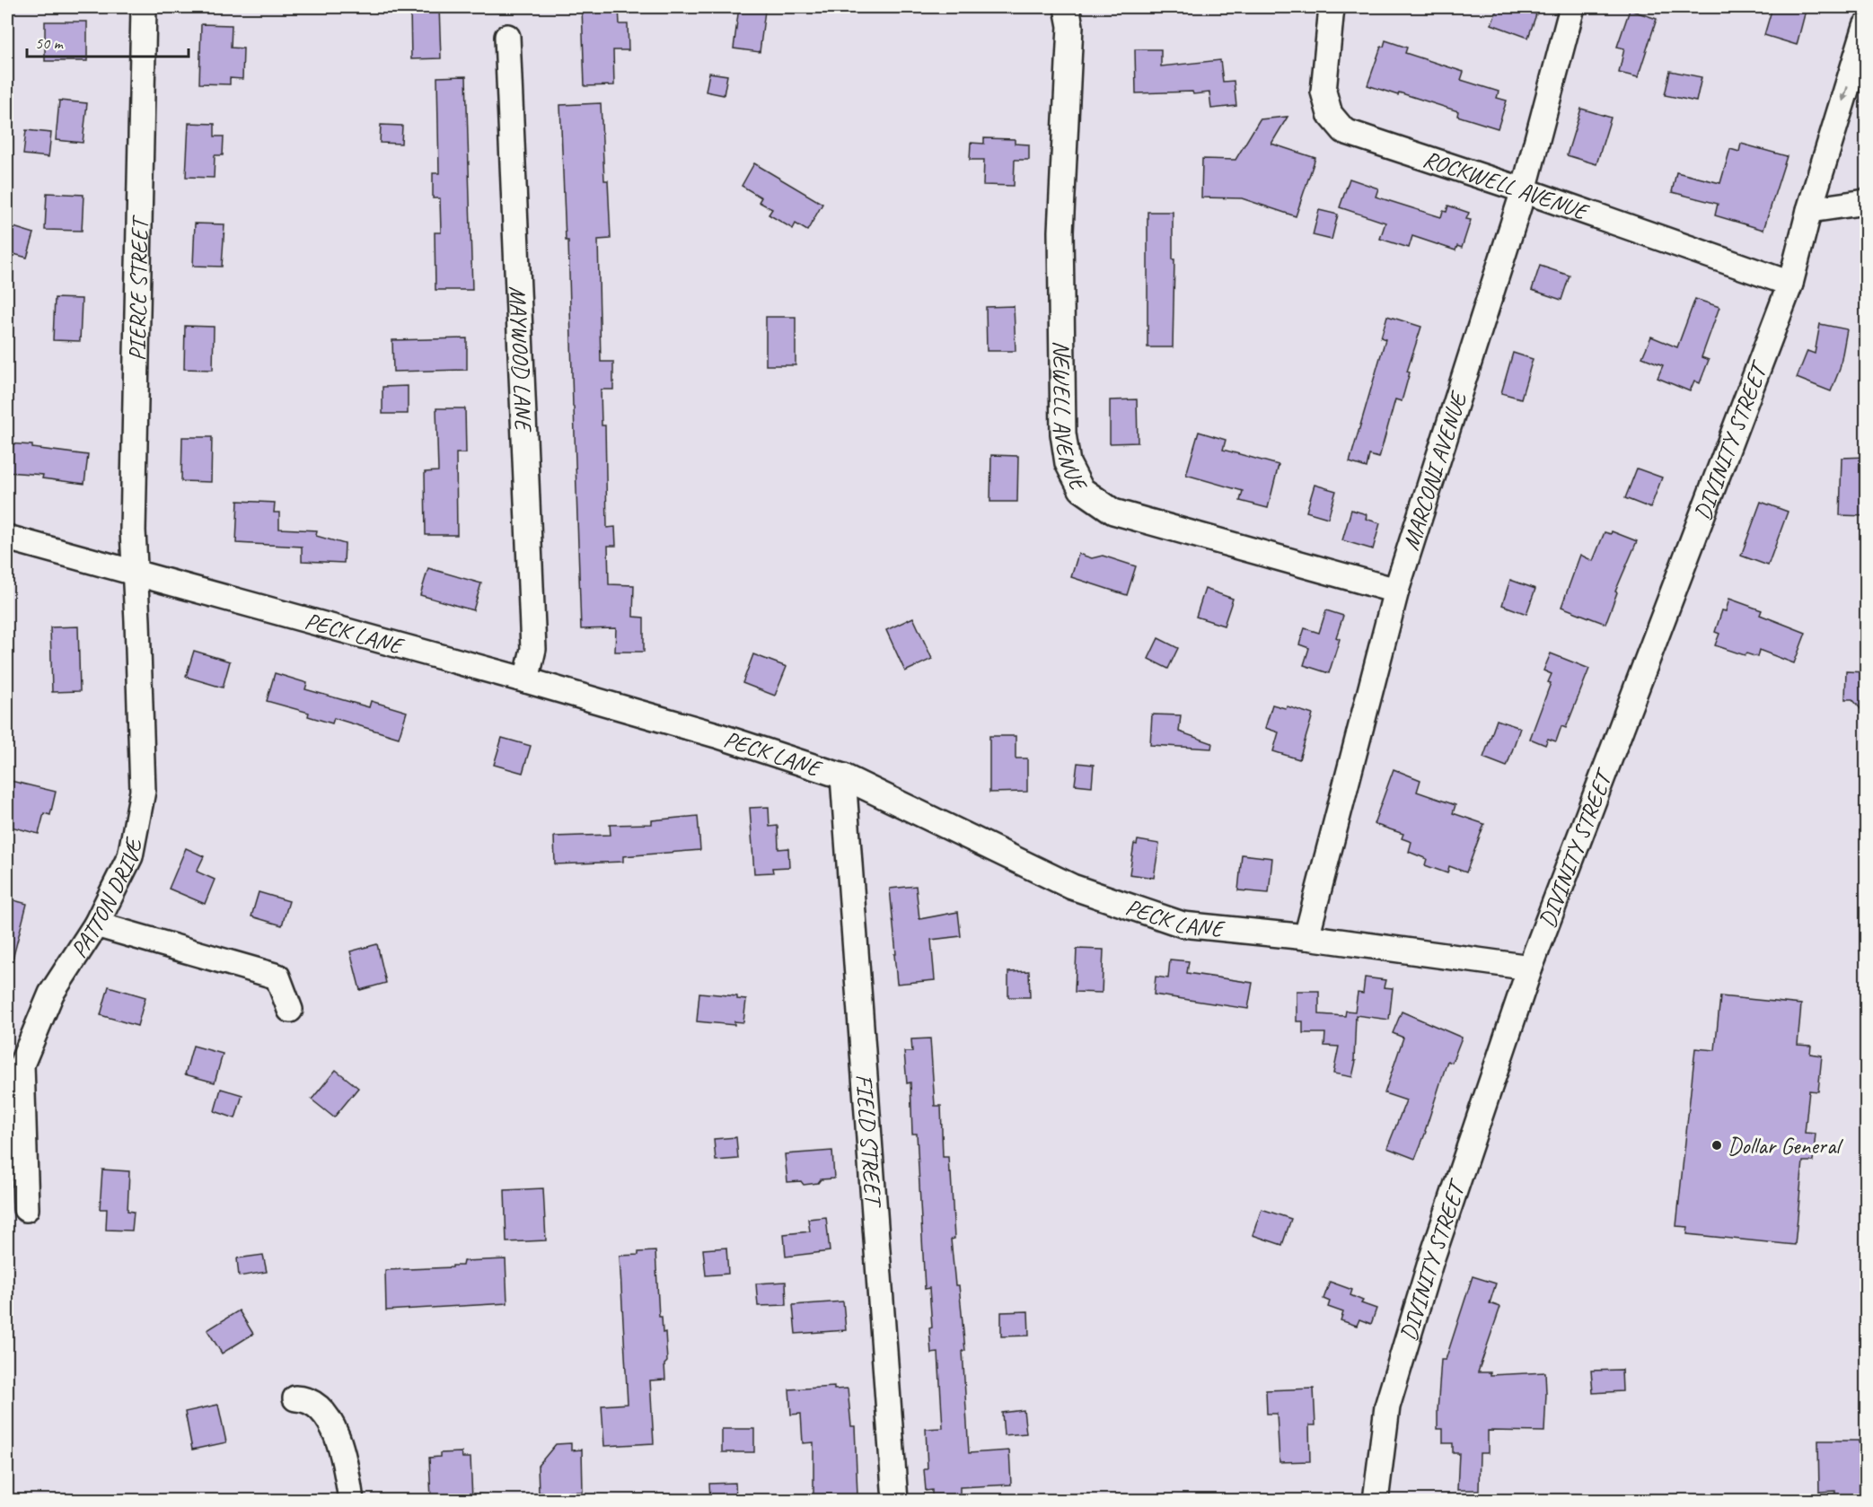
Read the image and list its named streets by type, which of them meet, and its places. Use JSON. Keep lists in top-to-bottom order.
{
  "streets": {
    "street": [
      "ROCKWELL AVENUE",
      "PIERCE STREET",
      "MAYWOOD LANE",
      "NEWELL AVENUE",
      "DIVINITY STREET",
      "MARCONI AVENUE",
      "PECK LANE",
      "PATTON DRIVE",
      "FIELD STREET"
    ]
  },
  "crossings": [
    ["ROCKWELL AVENUE", "DIVINITY STREET"],
    ["ROCKWELL AVENUE", "MARCONI AVENUE"],
    ["PIERCE STREET", "PECK LANE"],
    ["PIERCE STREET", "PATTON DRIVE"],
    ["MAYWOOD LANE", "PECK LANE"],
    ["NEWELL AVENUE", "MARCONI AVENUE"],
    ["DIVINITY STREET", "PECK LANE"],
    ["MARCONI AVENUE", "PECK LANE"],
    ["PECK LANE", "PATTON DRIVE"],
    ["PECK LANE", "FIELD STREET"]
  ],
  "places": ["Dollar General"],
  "scale_bar": "50 m"
}
